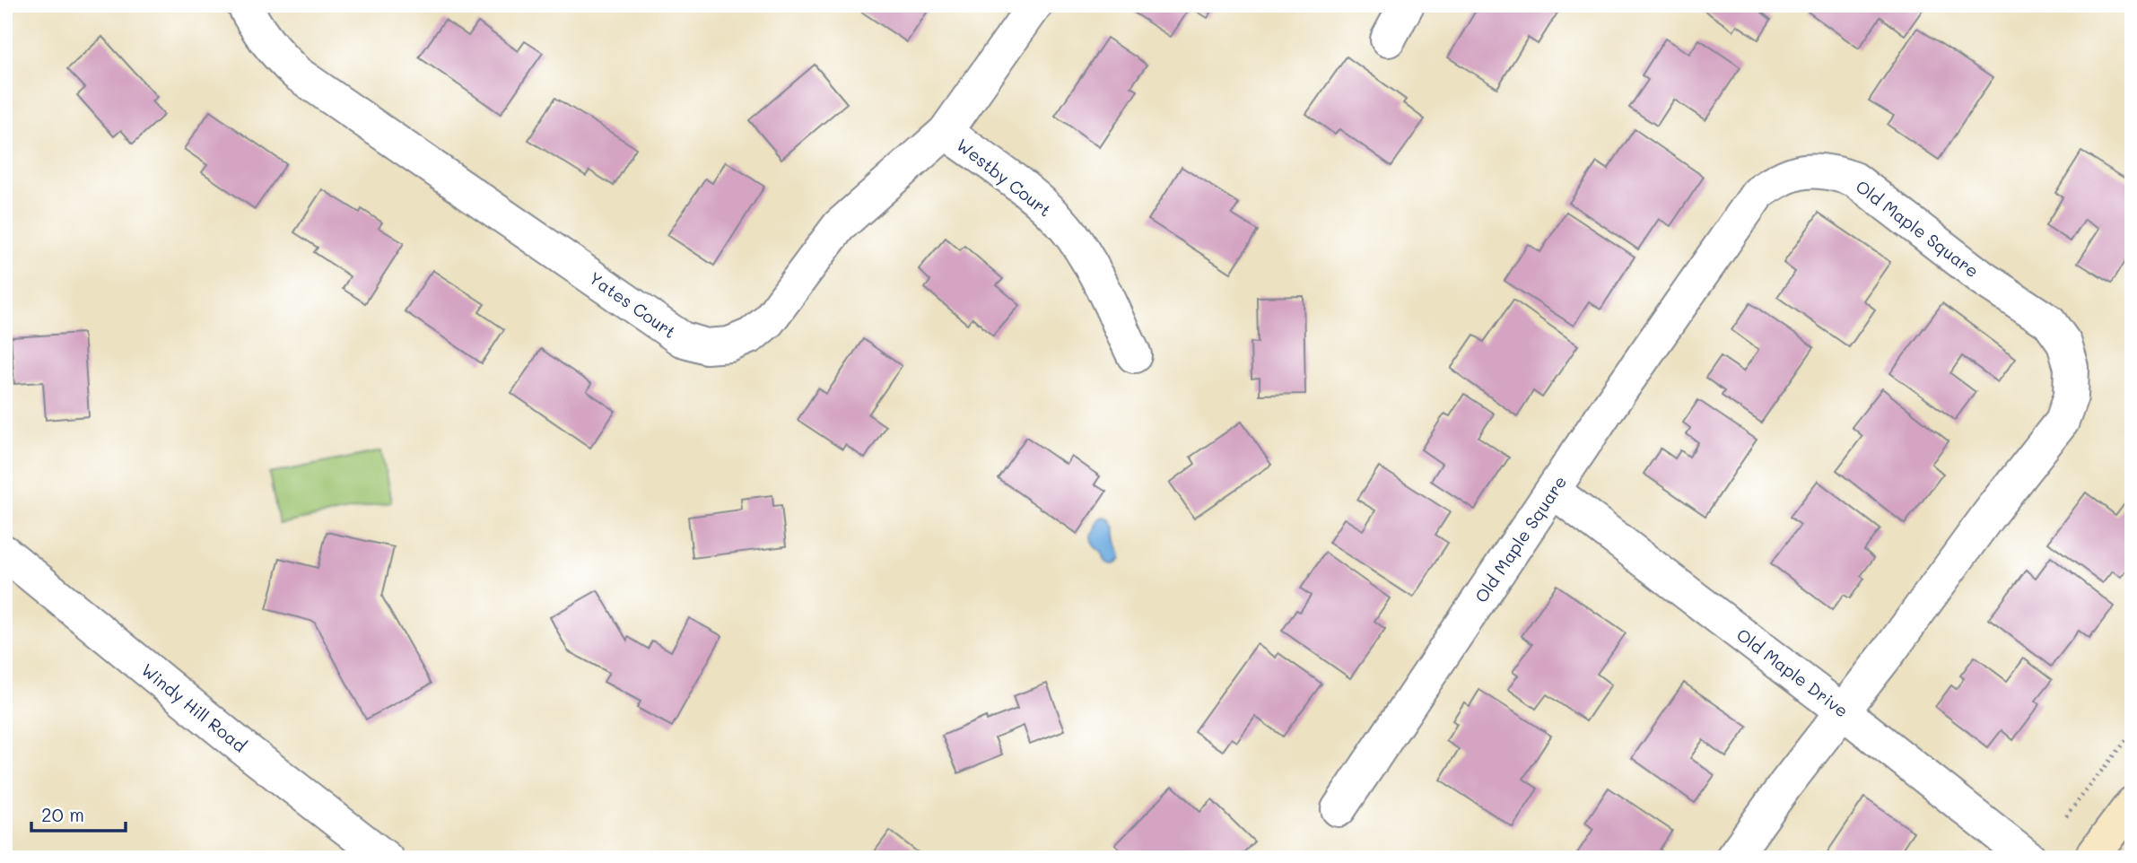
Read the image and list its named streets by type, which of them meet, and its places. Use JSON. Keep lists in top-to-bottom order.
{
  "streets": {
    "street": [
      "Westby Court",
      "Old Maple Square",
      "Yates Court",
      "Old Maple Drive",
      "Windy Hill Road"
    ]
  },
  "crossings": [
    ["Westby Court", "Yates Court"],
    ["Old Maple Square", "Old Maple Drive"]
  ],
  "scale_bar": "20 m"
}
